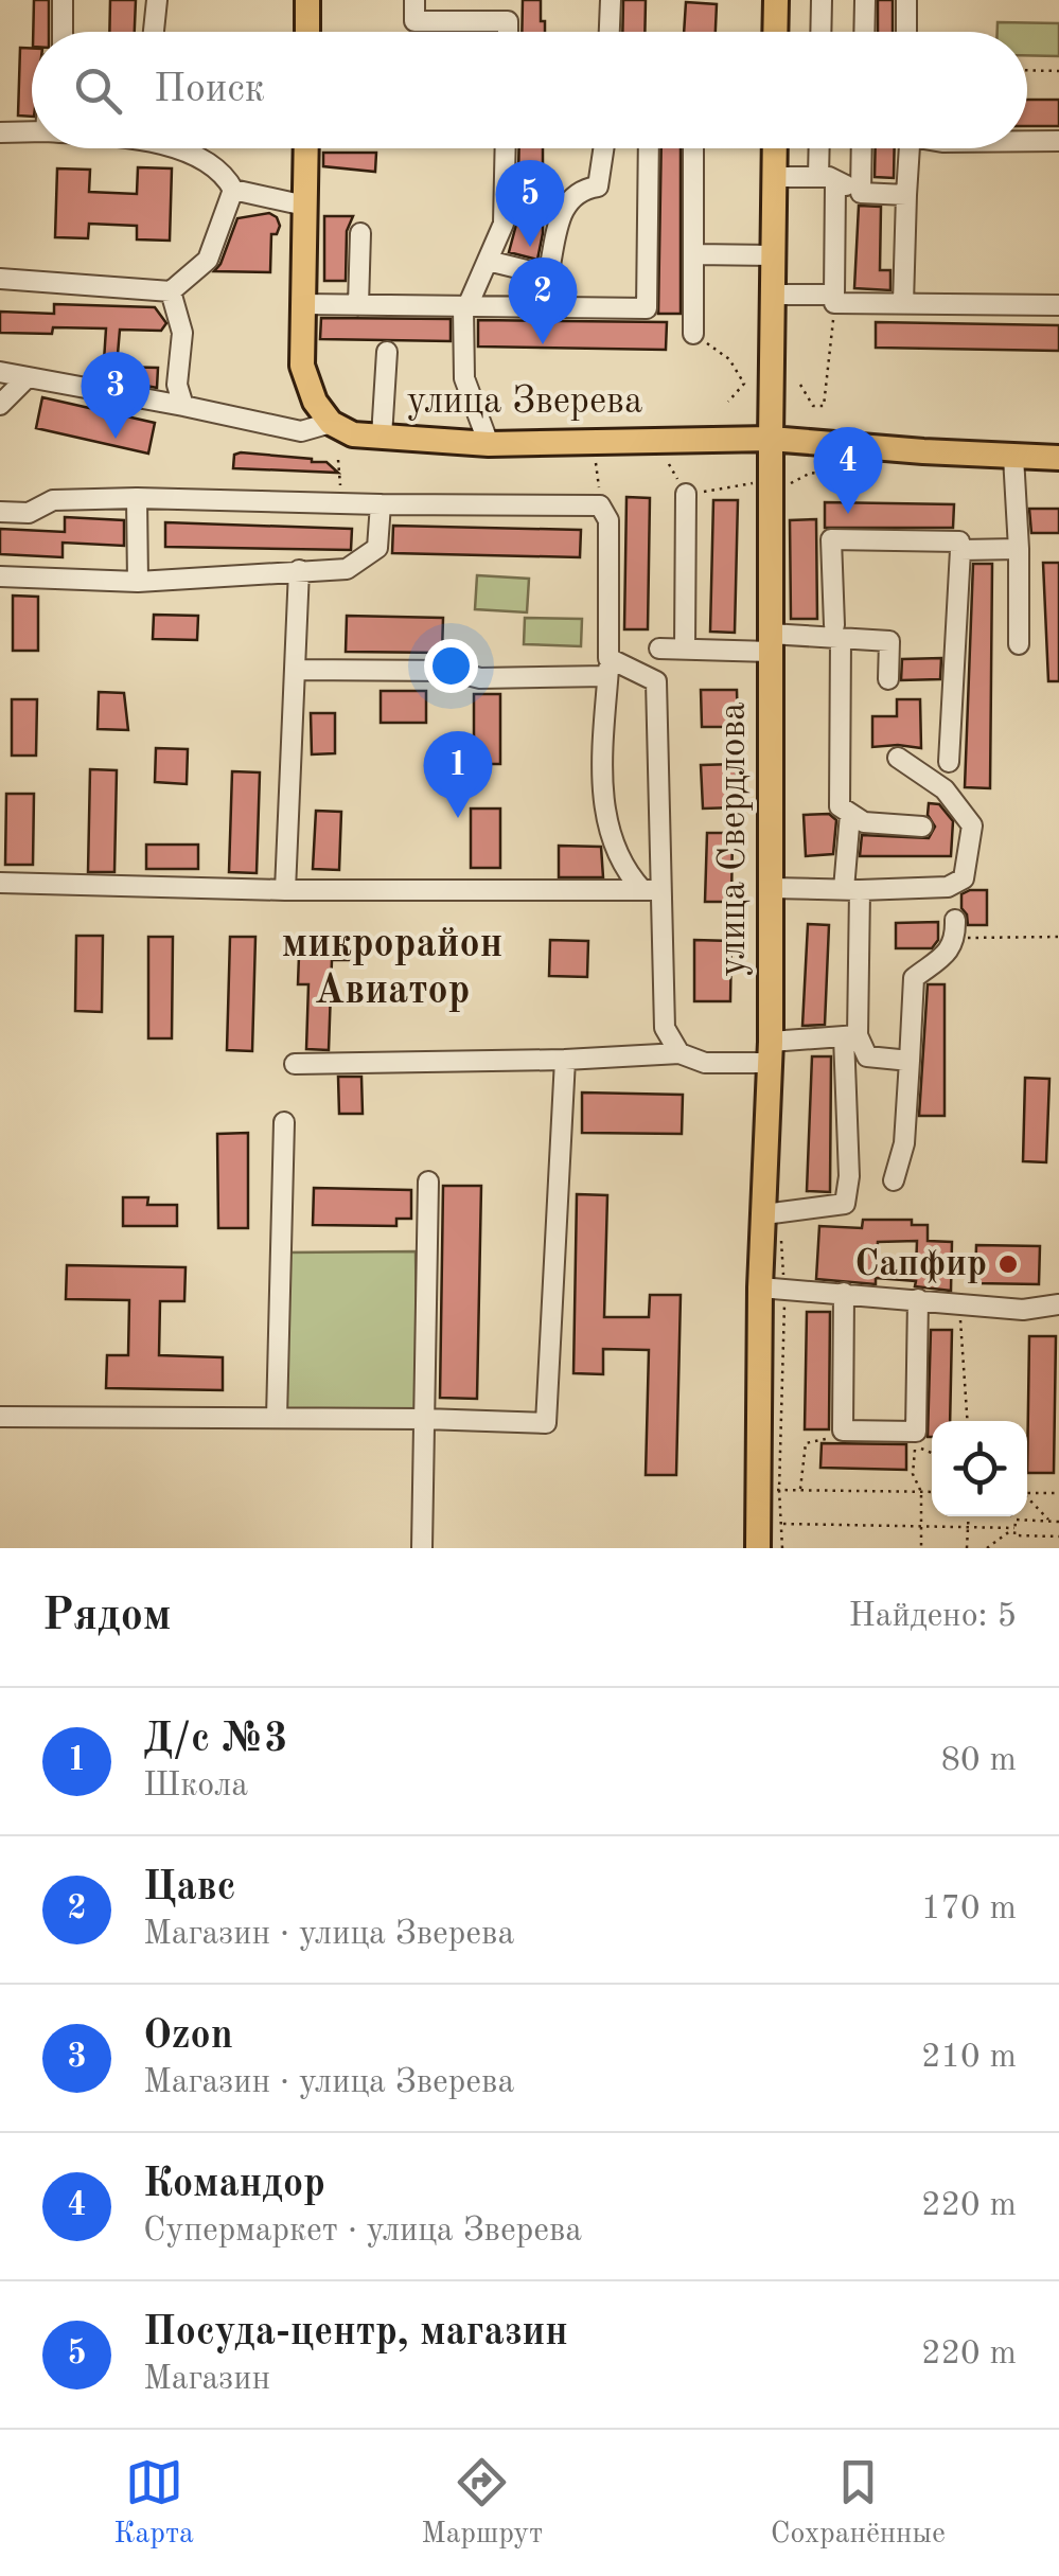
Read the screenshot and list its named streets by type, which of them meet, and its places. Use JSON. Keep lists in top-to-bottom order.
{
  "streets": {
    "main road": ["улица Зверева", "улица Свердлова"]
  },
  "crossings": [
    ["улица Зверева", "улица Свердлова"]
  ],
  "districts": ["микрорайон Авиатор"],
  "places": ["Сапфир"],
  "page": {
    "search": "Поиск",
    "pins": [
      "5",
      "2",
      "3",
      "4",
      "1"
    ],
    "heading": ["Рядом", "Найдено: 5"],
    "list": [
      {
        "mark": "1",
        "name": "Д/с №3",
        "note": "Школа",
        "value": "80 m"
      },
      {
        "mark": "2",
        "name": "Цавс",
        "note": "Магазин · улица Зверева",
        "value": "170 m"
      },
      {
        "mark": "3",
        "name": "Ozon",
        "note": "Магазин · улица Зверева",
        "value": "210 m"
      },
      {
        "mark": "4",
        "name": "Командор",
        "note": "Супермаркет · улица Зверева",
        "value": "220 m"
      },
      {
        "mark": "5",
        "name": "Посуда-центр, магазин",
        "note": "Магазин",
        "value": "220 m"
      }
    ],
    "nav": ["Карта", "Маршрут", "Сохранённые"]
  }
}
